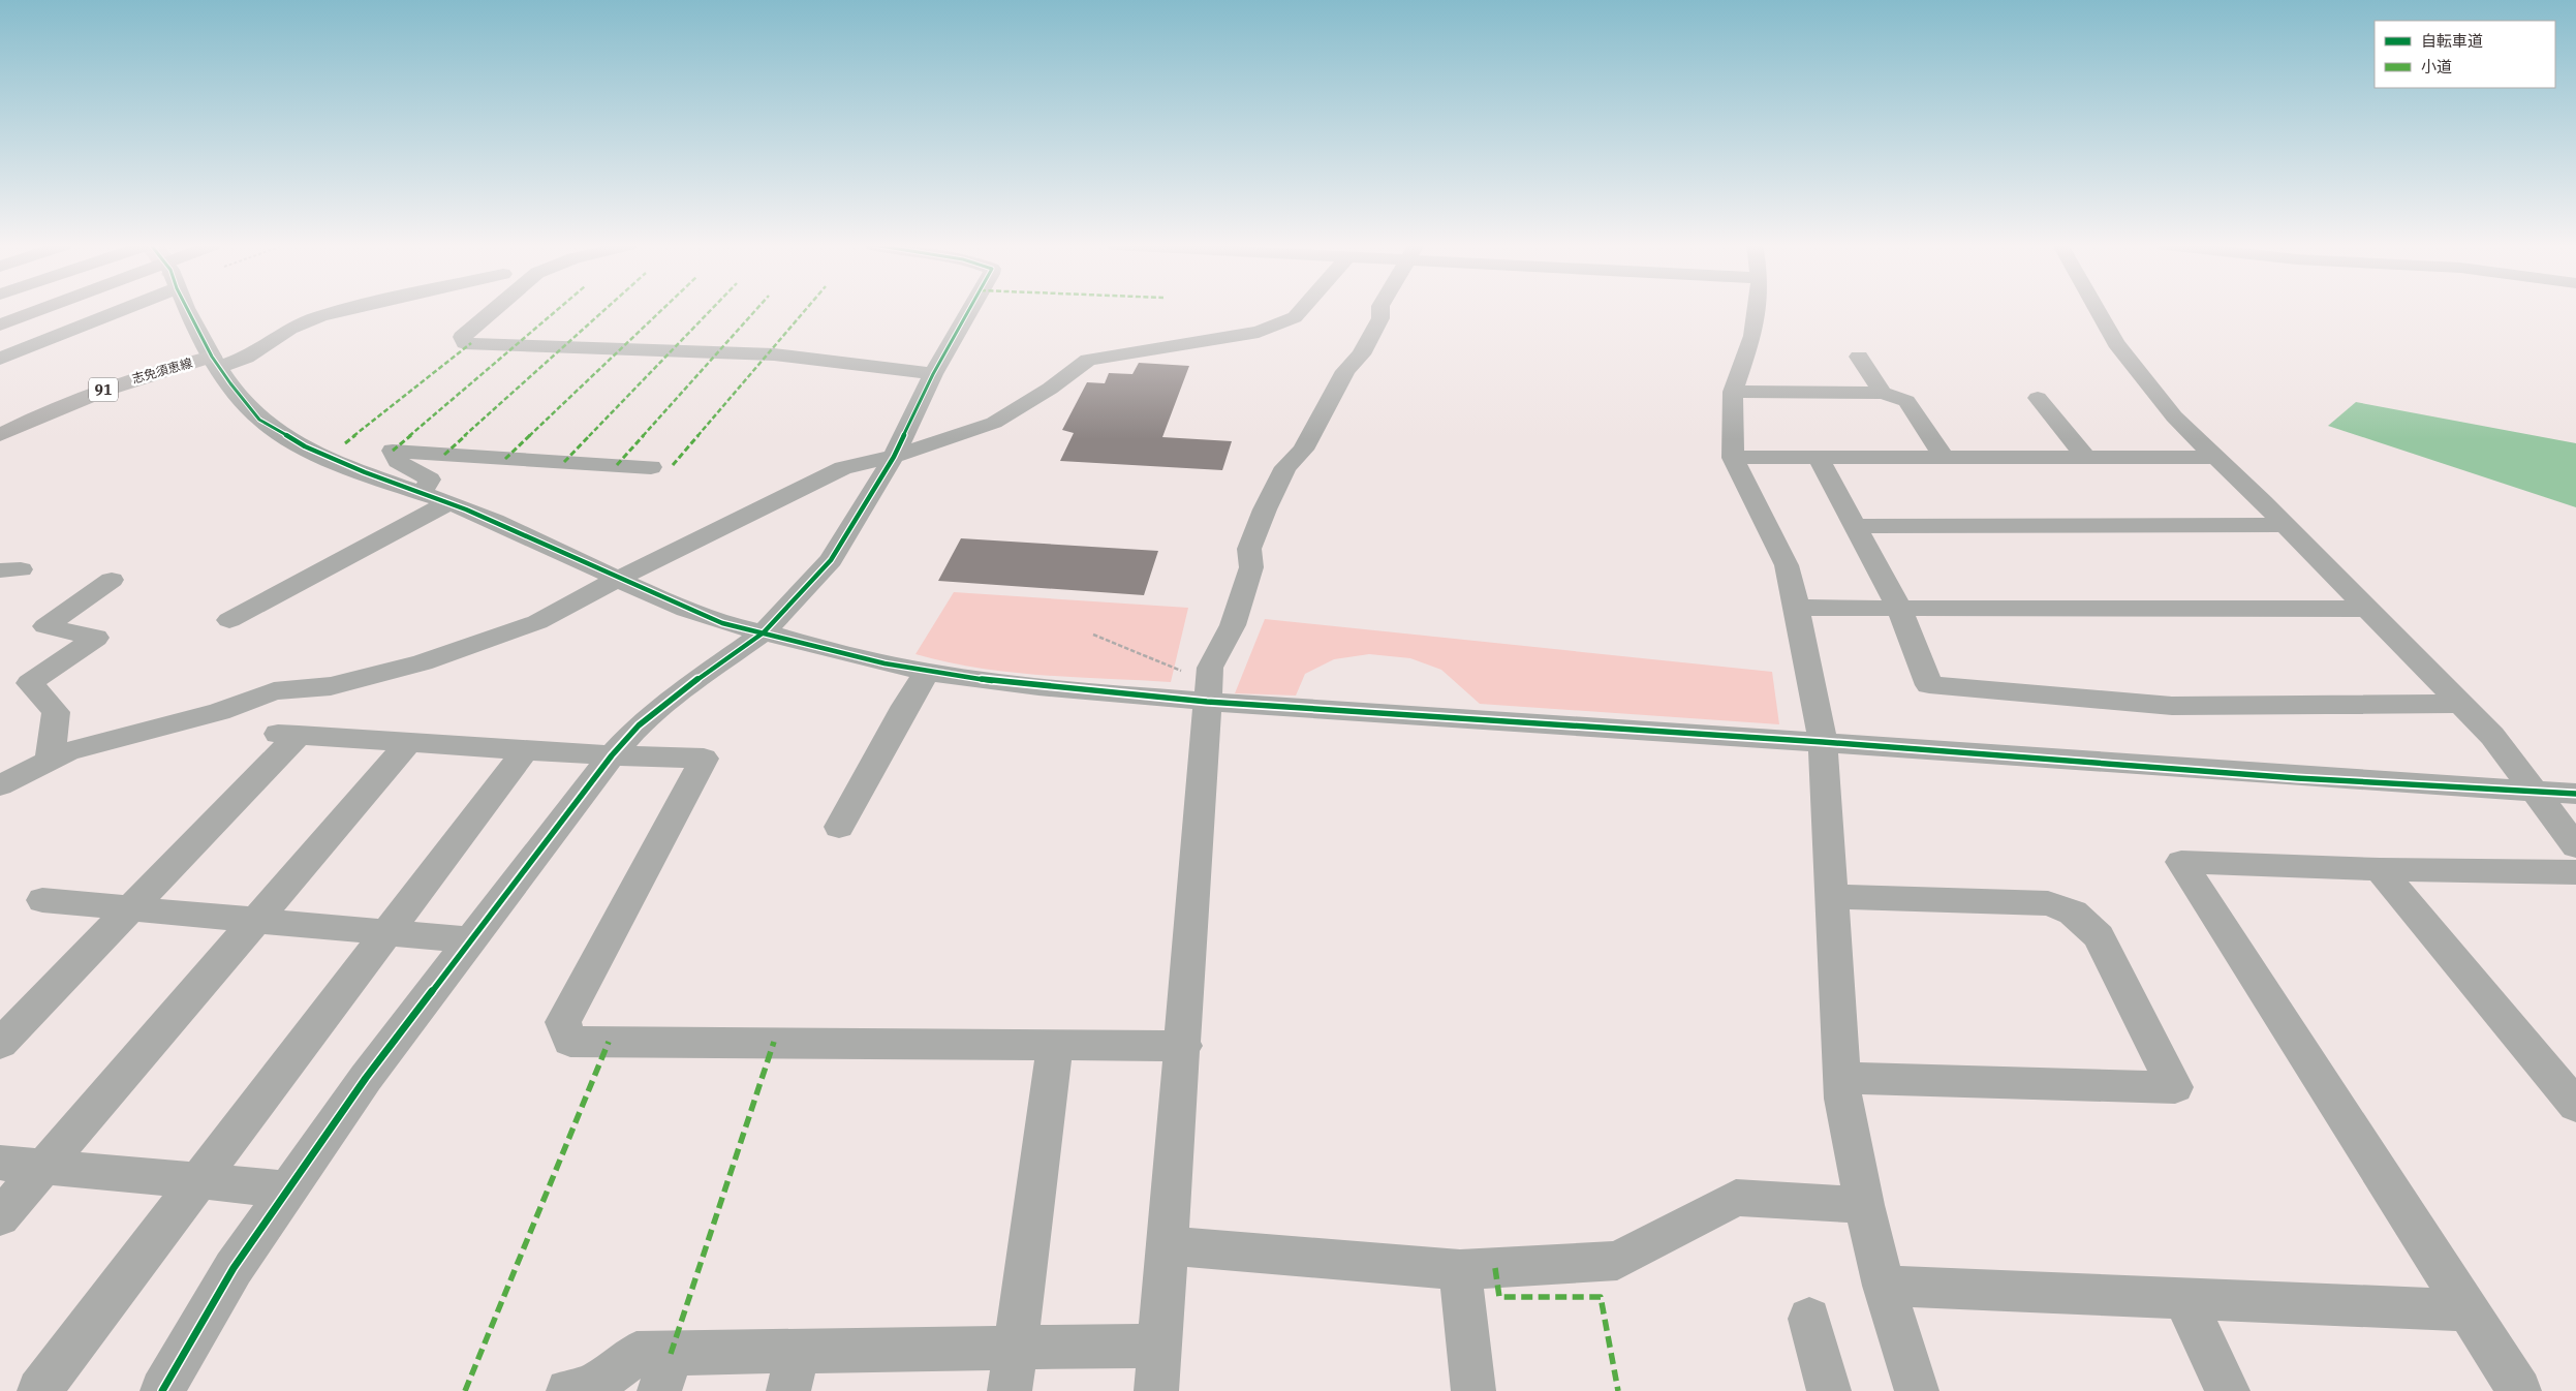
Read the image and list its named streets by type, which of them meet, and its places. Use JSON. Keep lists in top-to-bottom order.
{
  "streets": {
    "main road": ["志免須恵線", "91"]
  },
  "legend": ["自転車道", "小道"]
}
